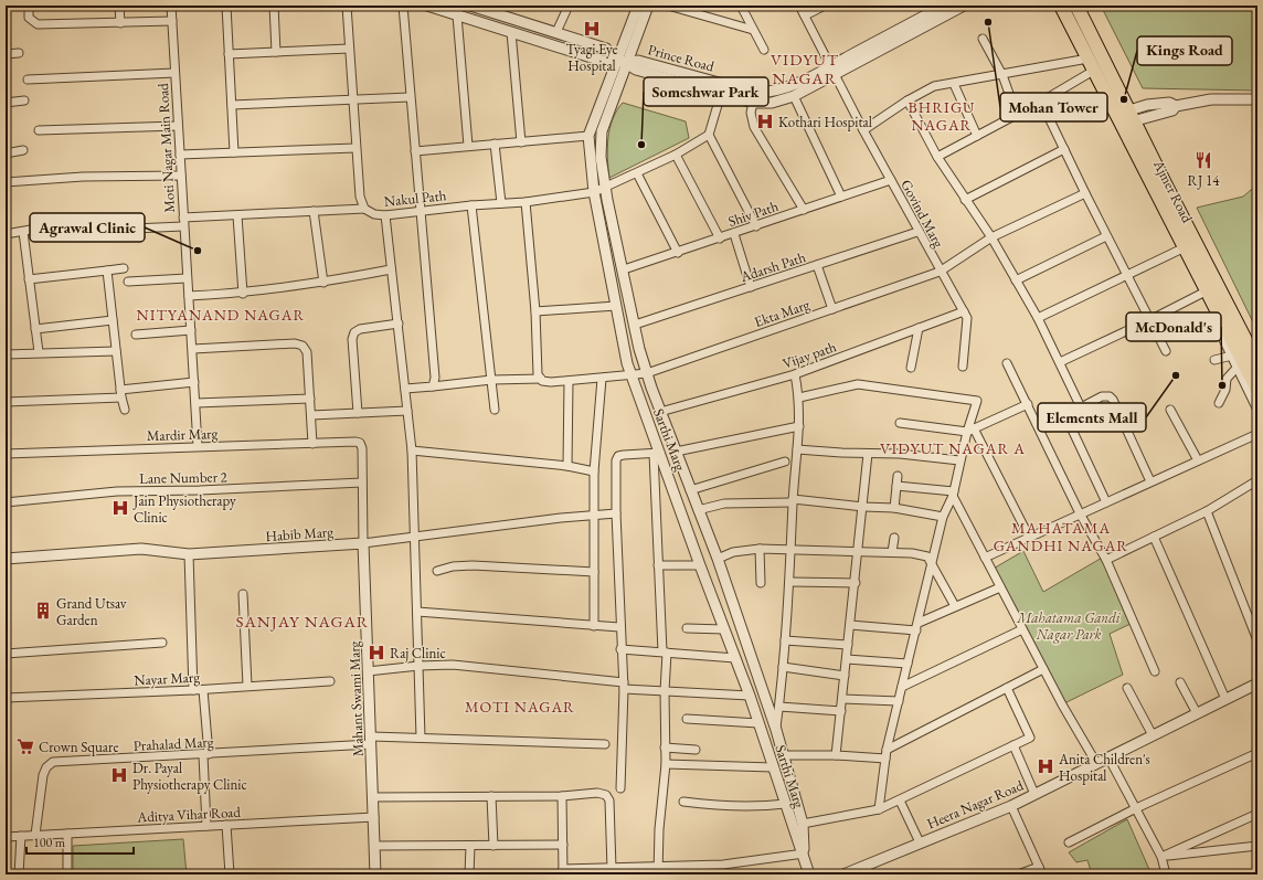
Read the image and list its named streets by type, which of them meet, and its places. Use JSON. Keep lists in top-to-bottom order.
{
  "streets": {
    "highway": ["Ajmer Road"],
    "street": [
      "Prince Road",
      "Moti Nagar Main Road",
      "Nakul Path",
      "Shiv Path",
      "Govind Marg",
      "Adarsh Path",
      "Ekta Marg",
      "Vijay path",
      "Mardir Marg",
      "Sarthi Marg",
      "Lane Number 2",
      "Habib Marg",
      "Nayar Marg",
      "Mahant Swami Marg",
      "Prahalad Marg",
      "Heera Nagar Road",
      "Aditya Vihar Road"
    ]
  },
  "crossings": [
    ["Prince Road", "Govind Marg"],
    ["Prince Road", "Sarthi Marg"],
    ["Moti Nagar Main Road", "Mardir Marg"],
    ["Nakul Path", "Sarthi Marg"],
    ["Shiv Path", "Govind Marg"],
    ["Govind Marg", "Adarsh Path"],
    ["Govind Marg", "Ekta Marg"],
    ["Govind Marg", "Vijay path"],
    ["Ekta Marg", "Sarthi Marg"],
    ["Mardir Marg", "Mahant Swami Marg"],
    ["Lane Number 2", "Mahant Swami Marg"],
    ["Habib Marg", "Mahant Swami Marg"],
    ["Mahant Swami Marg", "Prahalad Marg"],
    ["Mahant Swami Marg", "Aditya Vihar Road"],
    ["Prahalad Marg", "Aditya Vihar Road"]
  ],
  "districts": [
    "VIDYUT NAGAR",
    "BHRIGU NAGAR",
    "NITYANAND NAGAR",
    "VIDYUT NAGAR A",
    "MAHATAMA GANDHI NAGAR",
    "SANJAY NAGAR",
    "MOTI NAGAR"
  ],
  "parks": ["Mahatama Gandi Nagar Park"],
  "places": {
    "other": [
      "Mohan Tower",
      "Kings Road",
      "Someshwar Park",
      "Agrawal Clinic",
      "Elements Mall",
      "McDonald's"
    ],
    "hospital": [
      "Tyagi Eye Hospital",
      "Kothari Hospital",
      "Jain Physiotherapy Clinic",
      "Raj Clinic",
      "Anita Children's Hospital",
      "Dr. Payal Physiotherapy Clinic"
    ],
    "restaurant": ["RJ 14"],
    "building": ["Grand Utsav Garden"],
    "supermarket": ["Crown Square"]
  },
  "scale_bar": "100 m"
}
